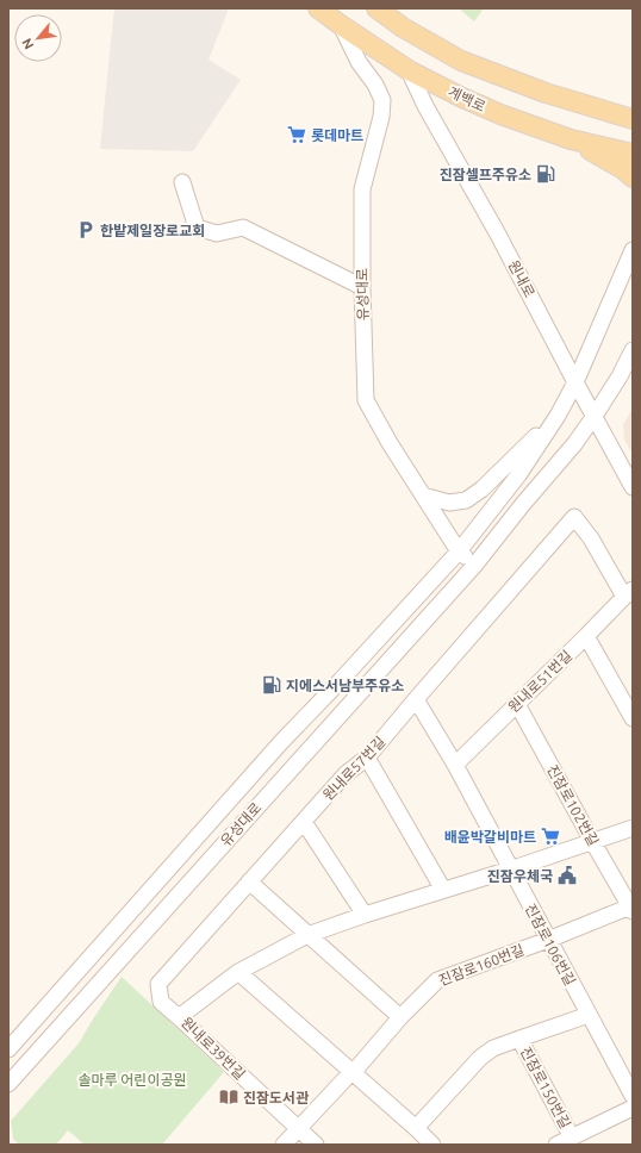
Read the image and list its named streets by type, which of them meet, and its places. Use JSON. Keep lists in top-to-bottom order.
{
  "streets": {
    "main road": ["계백로"],
    "street": [
      "원내로",
      "유성대로",
      "원내로51번길",
      "원내로57번길",
      "진잠로102번길",
      "진잠로106번길",
      "진잠로160번길",
      "원내로39번길",
      "진잠로150번길"
    ]
  },
  "crossings": [
    ["계백로", "원내로"],
    ["계백로", "유성대로"],
    ["원내로", "유성대로"],
    ["원내로51번길", "원내로57번길"],
    ["원내로51번길", "진잠로102번길"],
    ["원내로51번길", "진잠로106번길"],
    ["원내로57번길", "진잠로106번길"],
    ["원내로57번길", "원내로39번길"],
    ["진잠로102번길", "진잠로106번길"],
    ["진잠로102번길", "진잠로160번길"],
    ["진잠로102번길", "원내로39번길"],
    ["진잠로106번길", "진잠로160번길"],
    ["진잠로106번길", "원내로39번길"],
    ["진잠로160번길", "원내로39번길"]
  ],
  "parks": ["솔마루 어린이공원"],
  "places": {
    "supermarket": ["롯데마트", "배윤박갈비마트"],
    "fuel station": ["진잠셀프주유소", "지에스서남부주유소"],
    "parking": ["한밭제일장로교회"],
    "public building": ["진잠우체국"],
    "library": ["진잠도서관"]
  },
  "north": "bottom left"
}
